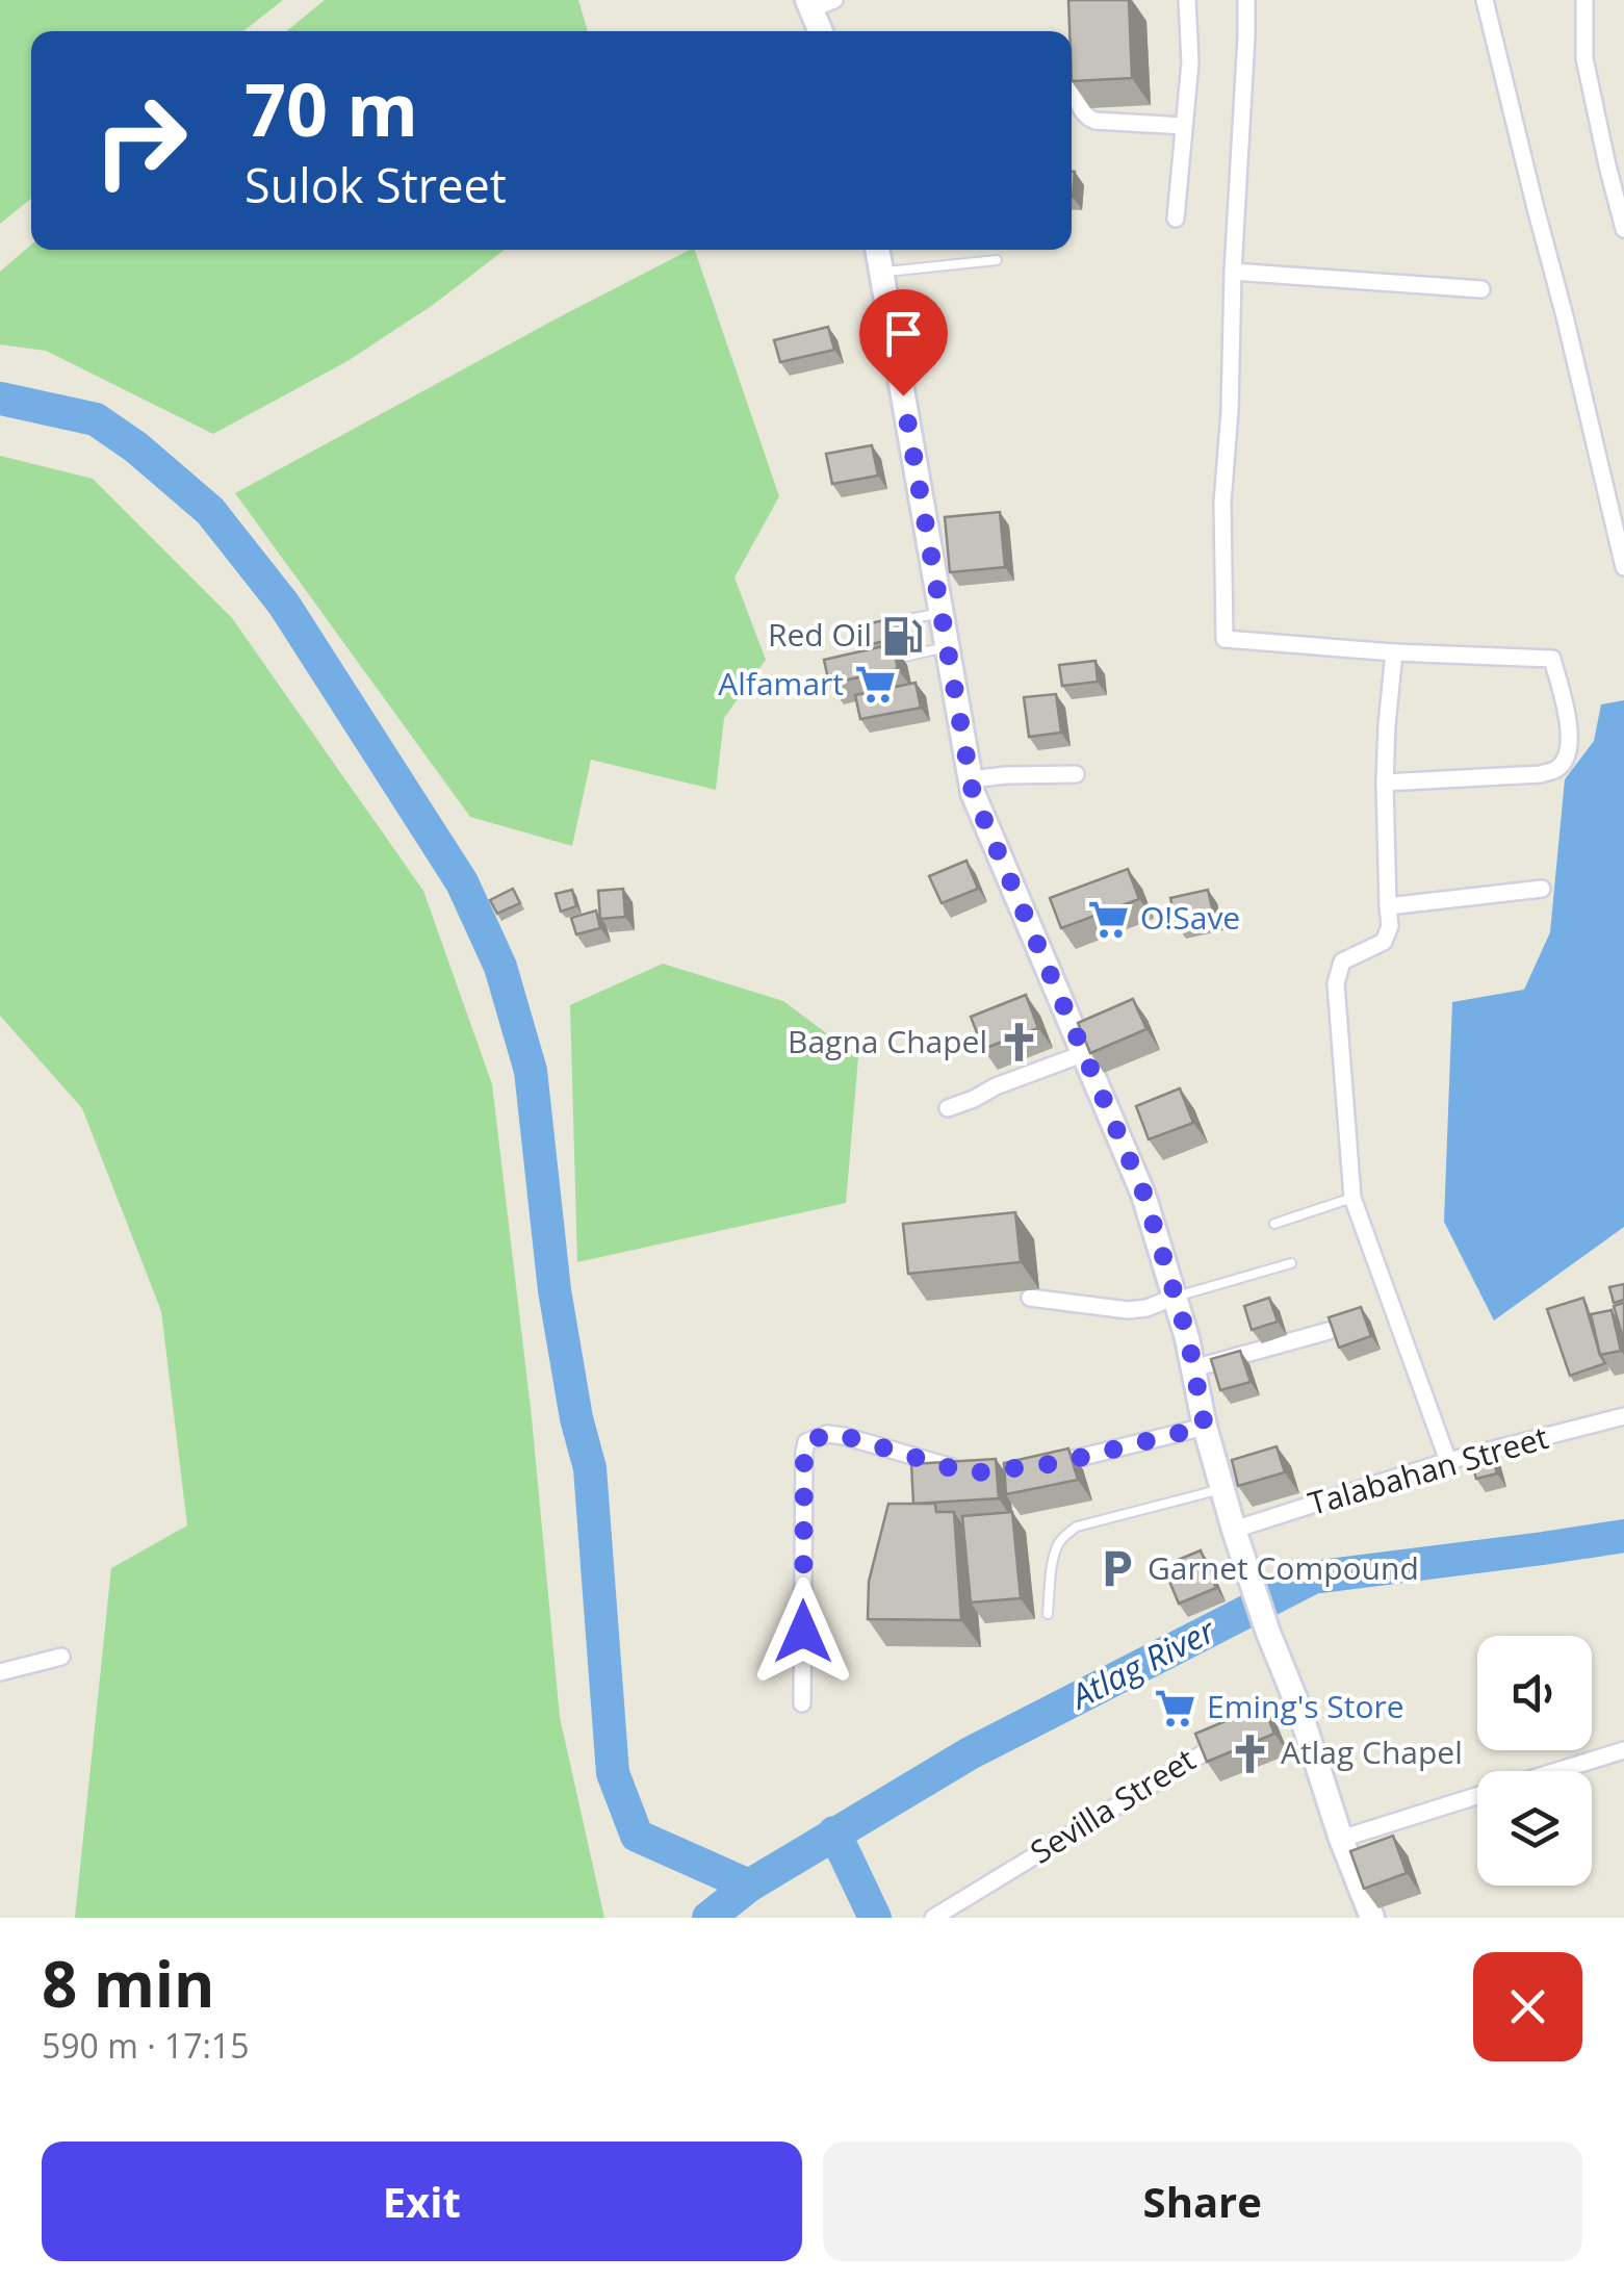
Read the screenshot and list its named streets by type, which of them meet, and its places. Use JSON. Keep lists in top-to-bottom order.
{
  "streets": {
    "street": ["Talabahan Street", "Sevilla Street"]
  },
  "water": ["Atlag River"],
  "places": {
    "fuel station": ["Red Oil"],
    "supermarket": ["Alfamart", "O!Save", "Eming's Store"],
    "church": ["Bagna Chapel", "Atlag Chapel"],
    "parking": ["Garnet Compound"]
  },
  "page": {
    "turn": ["70 m", "Sulok Street"],
    "heading": ["8 min", "590 m · 17:15"],
    "buttons": ["Exit", "Share"]
  }
}
